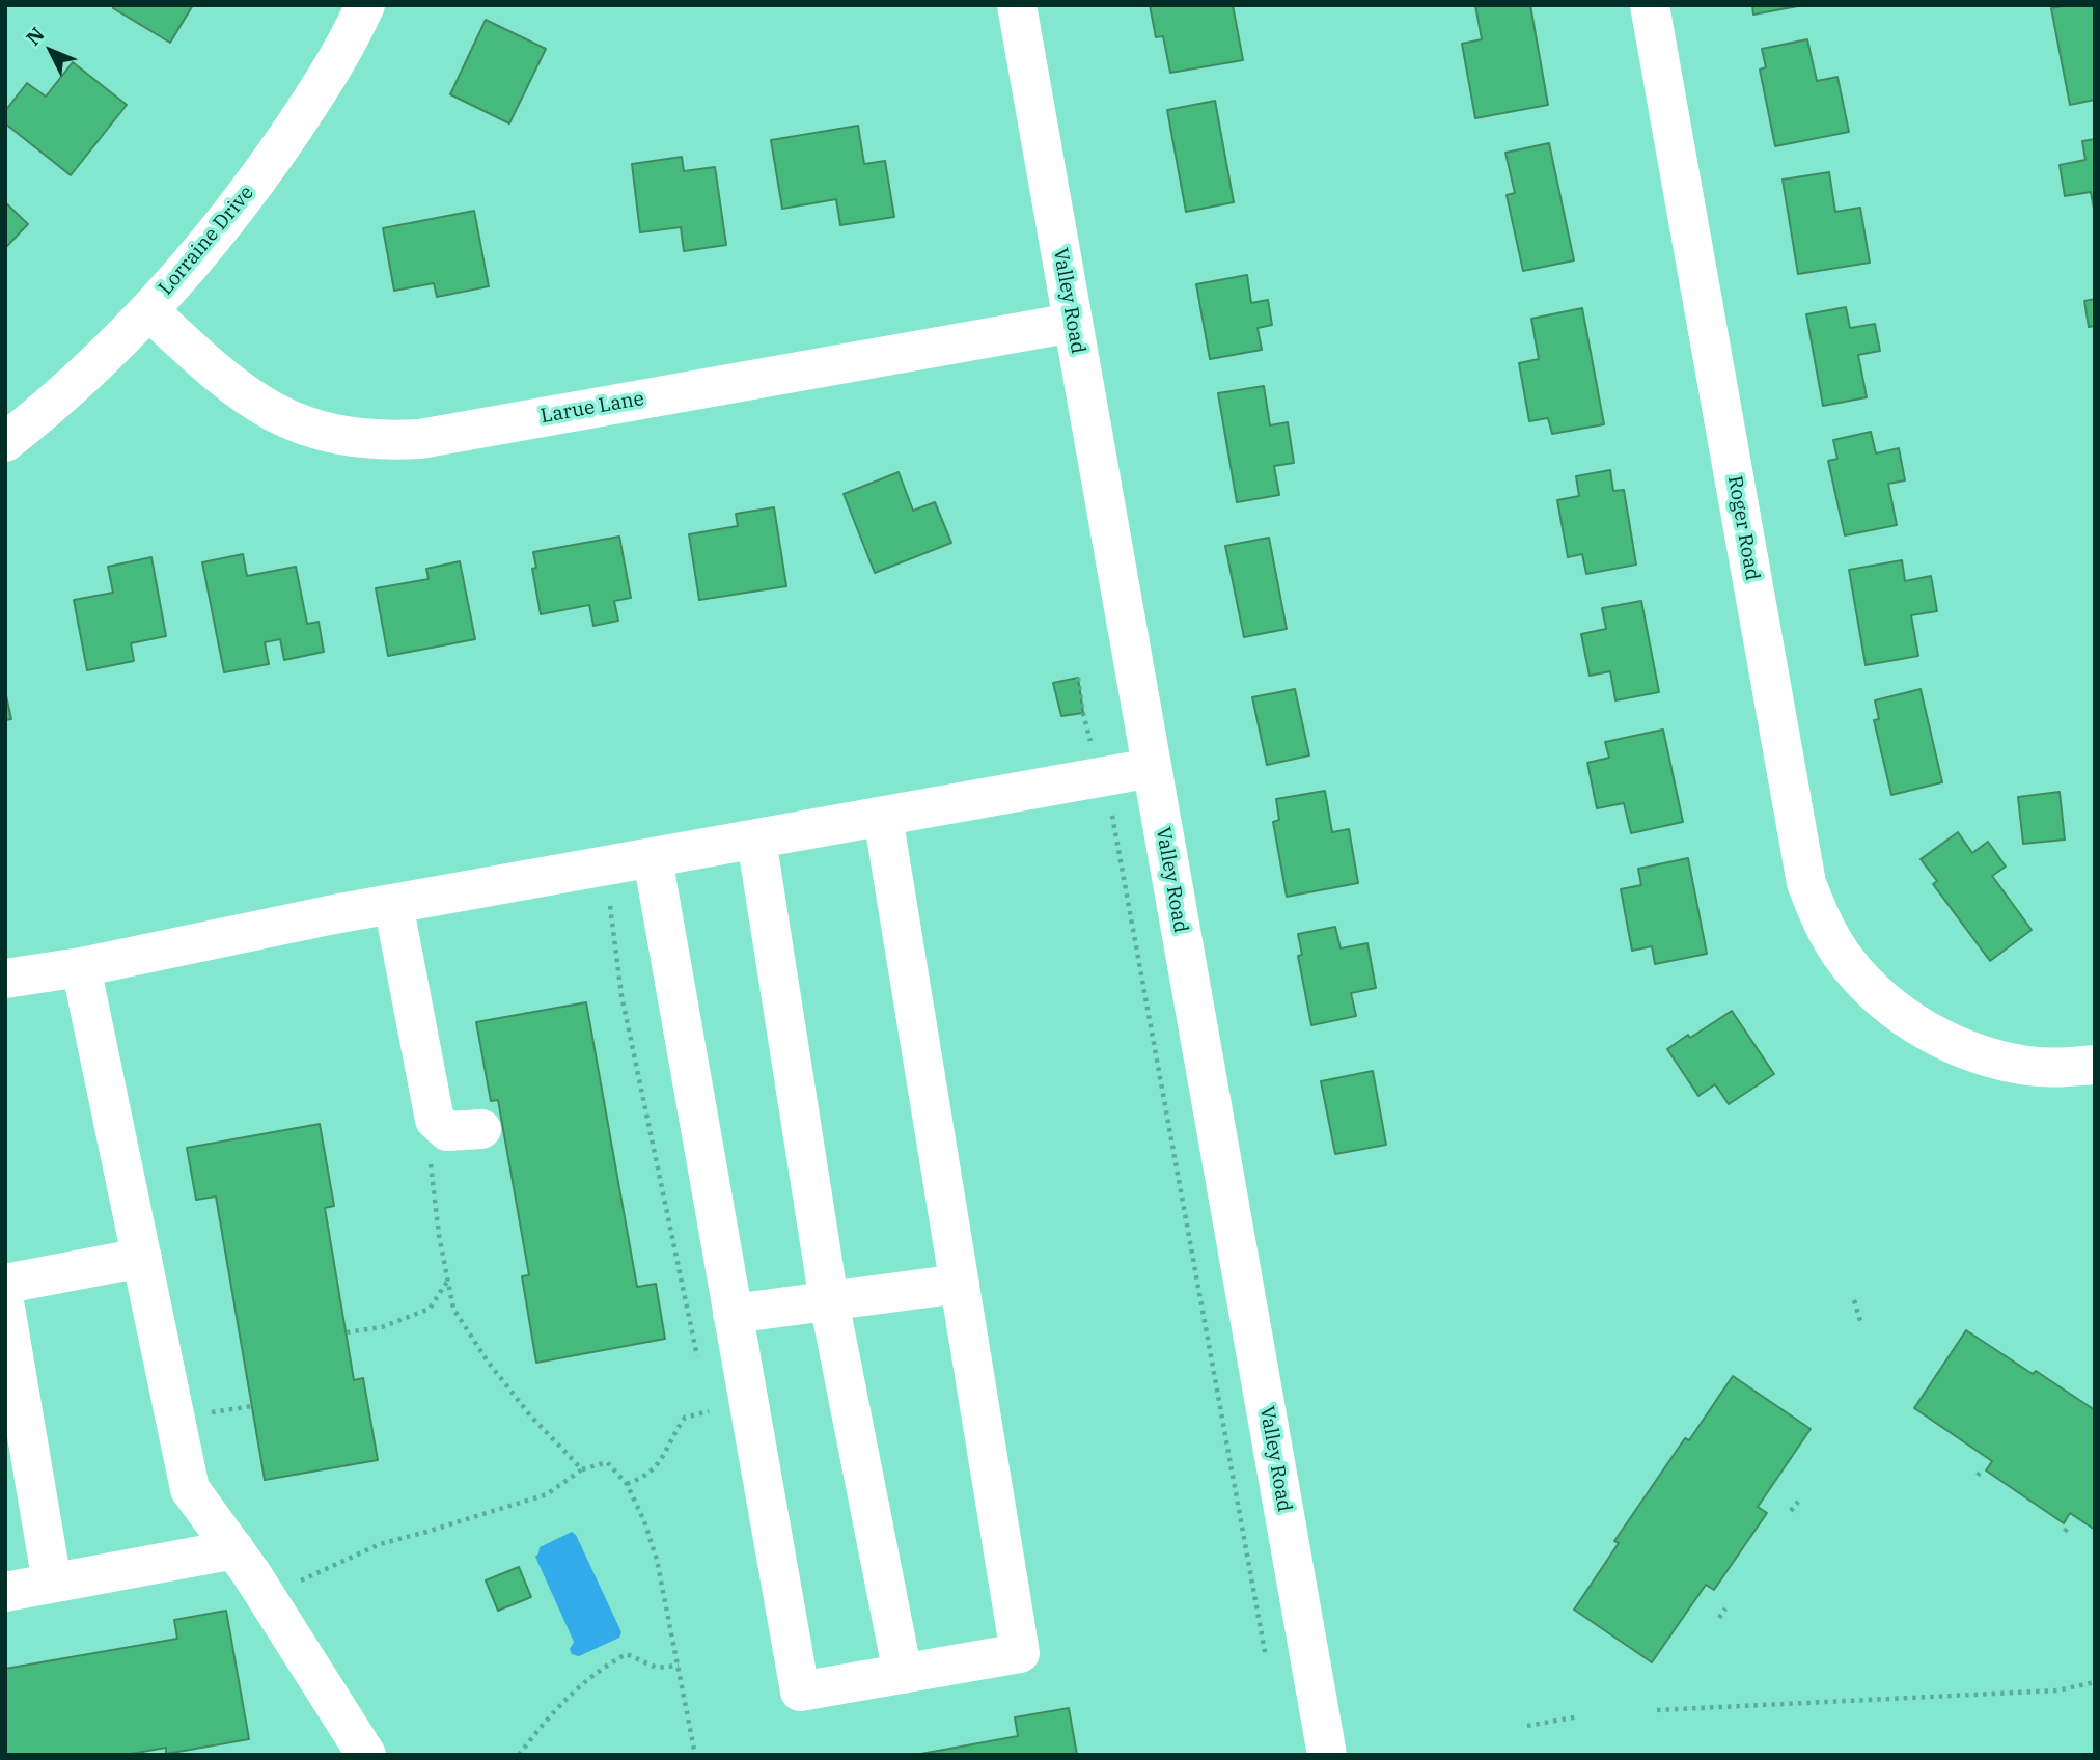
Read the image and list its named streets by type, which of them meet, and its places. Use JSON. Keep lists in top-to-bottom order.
{
  "streets": {
    "street": [
      "Lorraine Drive",
      "Valley Road",
      "Larue Lane",
      "Roger Road"
    ]
  },
  "crossings": [
    ["Lorraine Drive", "Larue Lane"],
    ["Valley Road", "Larue Lane"]
  ],
  "north": "top left"
}
